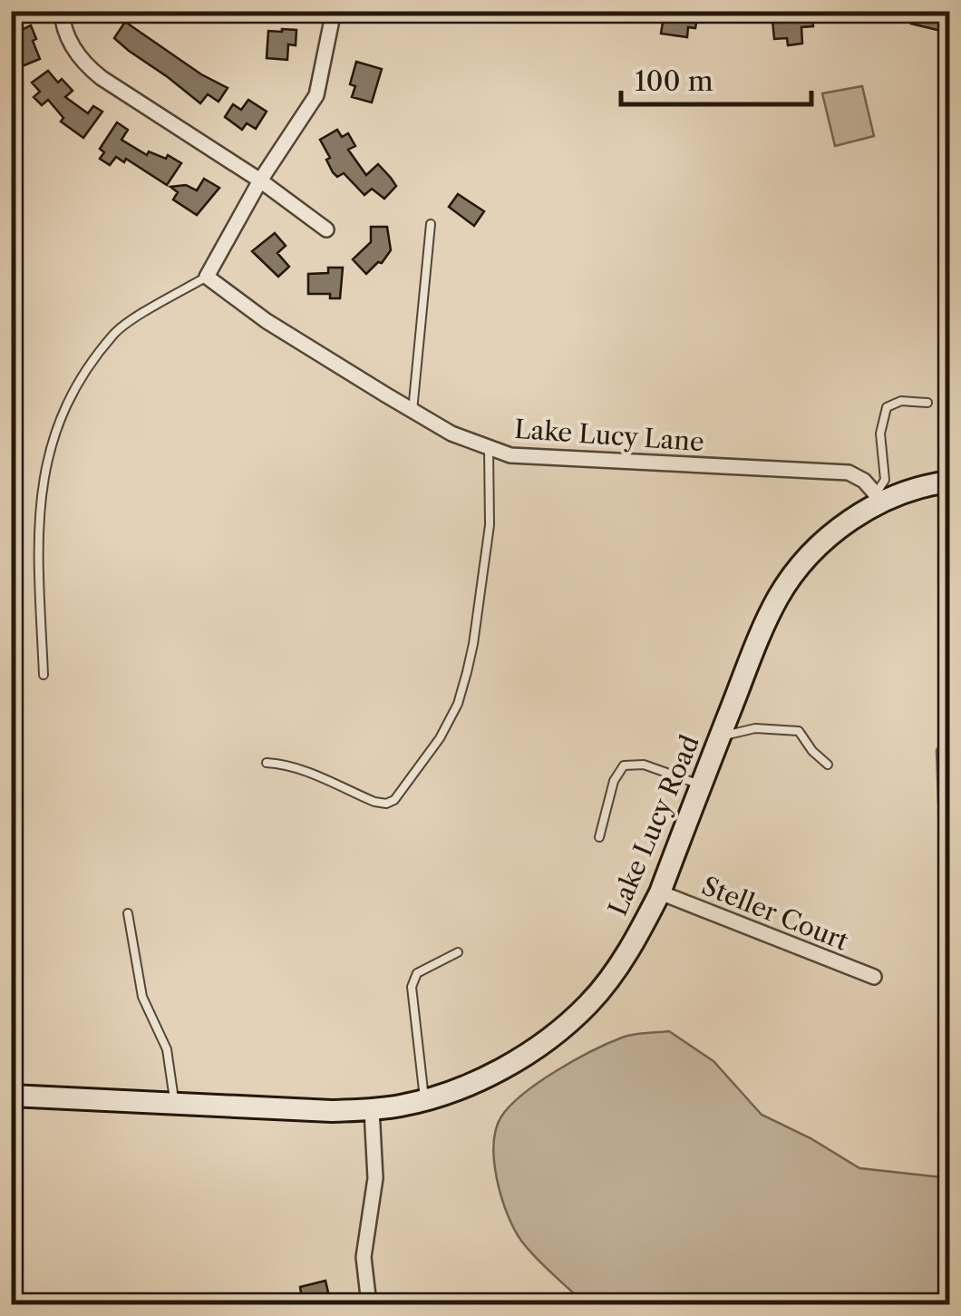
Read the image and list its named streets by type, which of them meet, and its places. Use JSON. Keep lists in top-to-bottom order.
{
  "streets": {
    "street": ["Lake Lucy Lane", "Lake Lucy Road", "Steller Court"]
  },
  "crossings": [
    ["Lake Lucy Lane", "Lake Lucy Road"],
    ["Lake Lucy Road", "Steller Court"]
  ],
  "scale_bar": "100 m"
}
